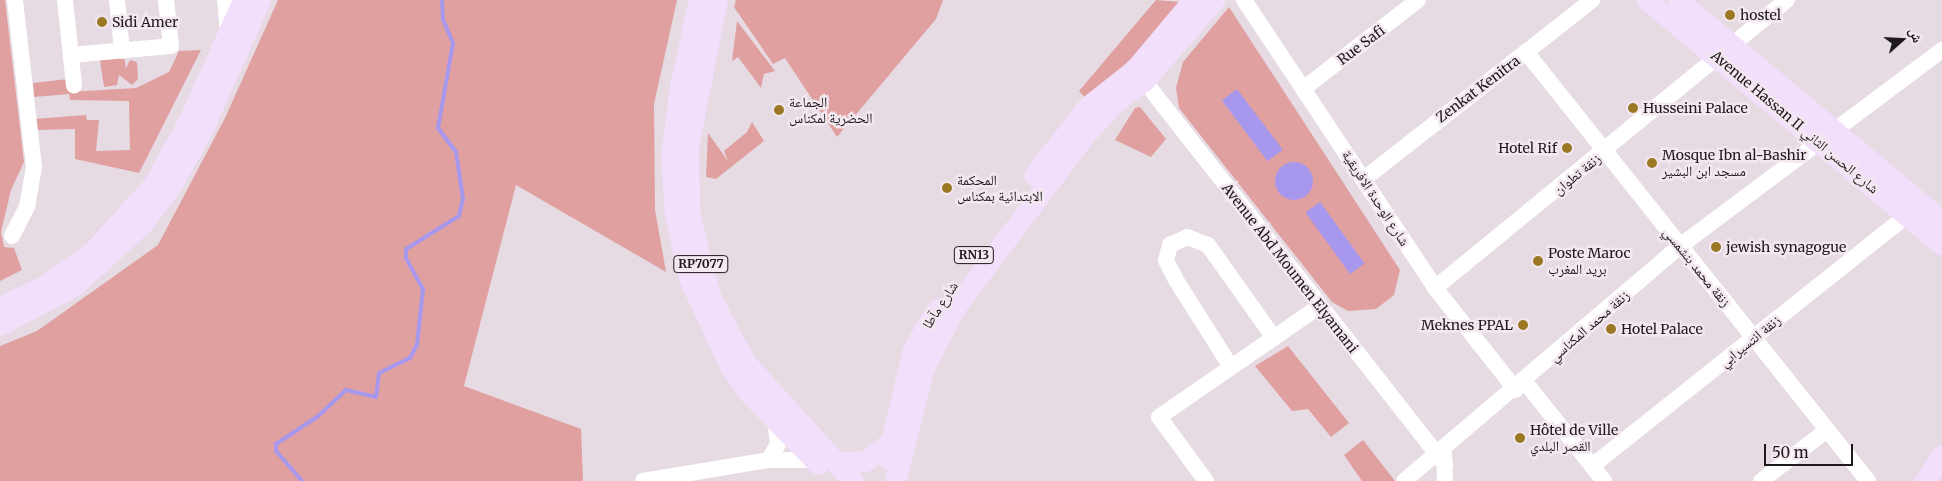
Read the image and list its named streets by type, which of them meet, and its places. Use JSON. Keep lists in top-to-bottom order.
{
  "streets": {
    "main road": [
      "Avenue Hassan II شارع الحسن الثاني",
      "RN13",
      "RP7077",
      "شارع مآطا"
    ],
    "street": [
      "Rue Safi",
      "Zenkat Kenitra",
      "زنقة تطوان",
      "شارع الوحدة الافريقية",
      "زنقة محمد بنشمسي",
      "Avenue Abd Moumen Elyamani",
      "زنقة محمد المكناسي",
      "زنقة انتسيرابي"
    ]
  },
  "crossings": [
    ["Rue Safi", "شارع الوحدة الافريقية"],
    ["Zenkat Kenitra", "شارع الوحدة الافريقية"],
    ["Zenkat Kenitra", "زنقة محمد بنشمسي"],
    ["Avenue Hassan II شارع الحسن الثاني", "زنقة تطوان"],
    ["Avenue Hassan II شارع الحسن الثاني", "زنقة محمد المكناسي"],
    ["Avenue Hassan II شارع الحسن الثاني", "زنقة انتسيرابي"],
    ["زنقة تطوان", "شارع الوحدة الافريقية"],
    ["زنقة تطوان", "زنقة محمد بنشمسي"],
    ["شارع الوحدة الافريقية", "زنقة محمد المكناسي"],
    ["شارع الوحدة الافريقية", "زنقة انتسيرابي"],
    ["RN13", "Avenue Abd Moumen Elyamani"],
    ["RN13", "شارع مآطا"],
    ["زنقة محمد بنشمسي", "زنقة محمد المكناسي"],
    ["زنقة محمد بنشمسي", "زنقة انتسيرابي"],
    ["Avenue Abd Moumen Elyamani", "شارع مآطا"],
    ["Avenue Abd Moumen Elyamani", "زنقة محمد المكناسي"]
  ],
  "places": [
    "hostel",
    "Sidi Amer",
    "Husseini Palace",
    "الجماعة الحضرية لمكناس",
    "Hotel Rif",
    "Mosque Ibn al-Bashir مسجد ابن البشير",
    "المحكمة الابتدائية بمكناس",
    "jewish synagogue",
    "Poste Maroc بريد المغرب",
    "Meknes PPAL",
    "Hotel Palace",
    "Hôtel de Ville القصر البلدي"
  ],
  "scale_bar": "50 m",
  "north": "right"
}
